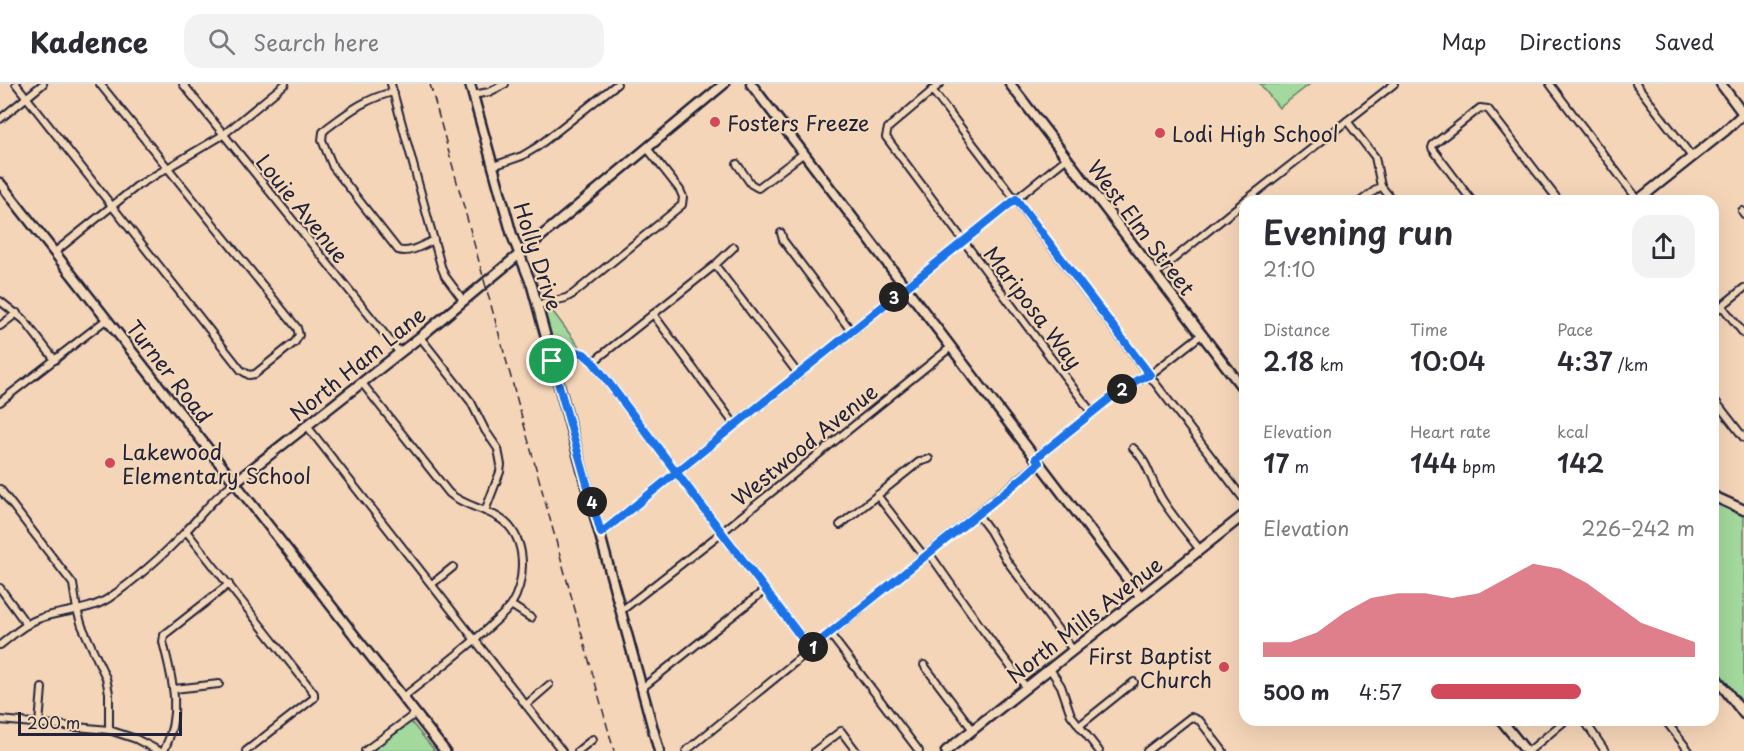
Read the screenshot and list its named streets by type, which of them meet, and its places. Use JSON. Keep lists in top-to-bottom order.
{
  "streets": {
    "street": [
      "Louie Avenue",
      "West Elm Street",
      "Holly Drive",
      "Mariposa Way",
      "North Ham Lane",
      "Turner Road",
      "Westwood Avenue",
      "North Mills Avenue"
    ]
  },
  "crossings": [
    ["Louie Avenue", "North Ham Lane"],
    ["Holly Drive", "North Ham Lane"],
    ["Holly Drive", "Westwood Avenue"],
    ["North Ham Lane", "Turner Road"]
  ],
  "places": [
    "Fosters Freeze",
    "Lodi High School",
    "Lakewood Elementary School",
    "First Baptist Church"
  ],
  "scale_bar": "200 m",
  "page": {
    "header": "Kadence",
    "search": "Search here",
    "nav": ["Map", "Directions", "Saved"],
    "heading": ["Evening run", "21:10"],
    "pins": [
      "3",
      "2",
      "4",
      "1"
    ],
    "stats": [
      ["Distance", "2.18 km"],
      ["Time", "10:04"],
      ["Pace", "4:37 /km"],
      ["Elevation", "17 m"],
      ["Heart rate", "144 bpm"],
      ["kcal", "142"]
    ],
    "chart": ["Elevation", "226–242 m"],
    "list": [
      {
        "name": "500 m",
        "note": "4:57"
      }
    ],
    "scale": "200 m"
  }
}
